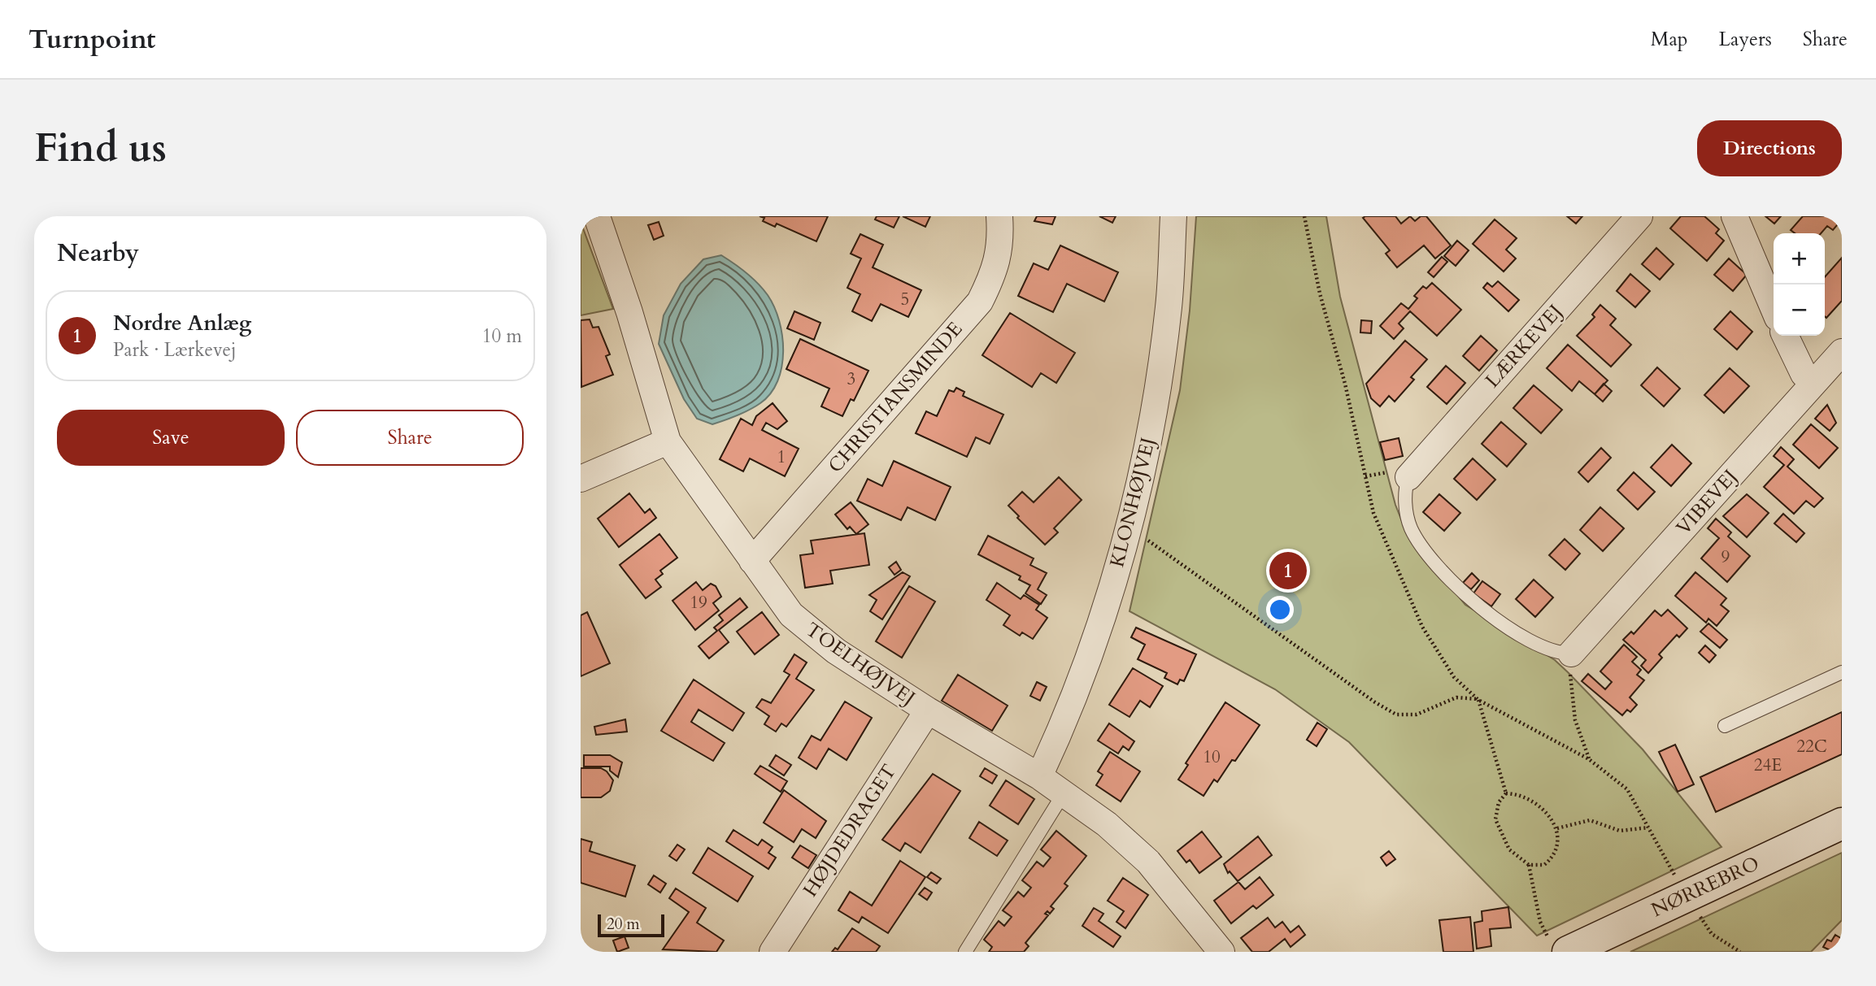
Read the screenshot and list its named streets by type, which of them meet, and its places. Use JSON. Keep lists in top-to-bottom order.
{
  "streets": {
    "street": [
      "LÆRKEVEJ",
      "CHRISTIANSMINDE",
      "KLONHØJVEJ",
      "VIBEVEJ",
      "TOELHØJVEJ",
      "HØJDEDRAGET",
      "NØRREBRO"
    ]
  },
  "crossings": [
    ["CHRISTIANSMINDE", "TOELHØJVEJ"],
    ["KLONHØJVEJ", "TOELHØJVEJ"],
    ["TOELHØJVEJ", "HØJDEDRAGET"]
  ],
  "house_numbers": [
    "5",
    "3",
    "1",
    "9",
    "19",
    "22C",
    "10",
    "24E"
  ],
  "scale_bar": "20 m",
  "page": {
    "header": "Turnpoint",
    "nav": ["Map", "Layers", "Share"],
    "buttons": [
      "Directions",
      ["Save", "Share"]
    ],
    "title": "Find us",
    "heading": "Nearby",
    "map_buttons": ["+", "−"],
    "list": [
      {
        "mark": "1",
        "name": "Nordre Anlæg",
        "note": "Park · Lærkevej",
        "value": "10 m"
      }
    ],
    "pins": "1",
    "scale": "20 m"
  }
}
